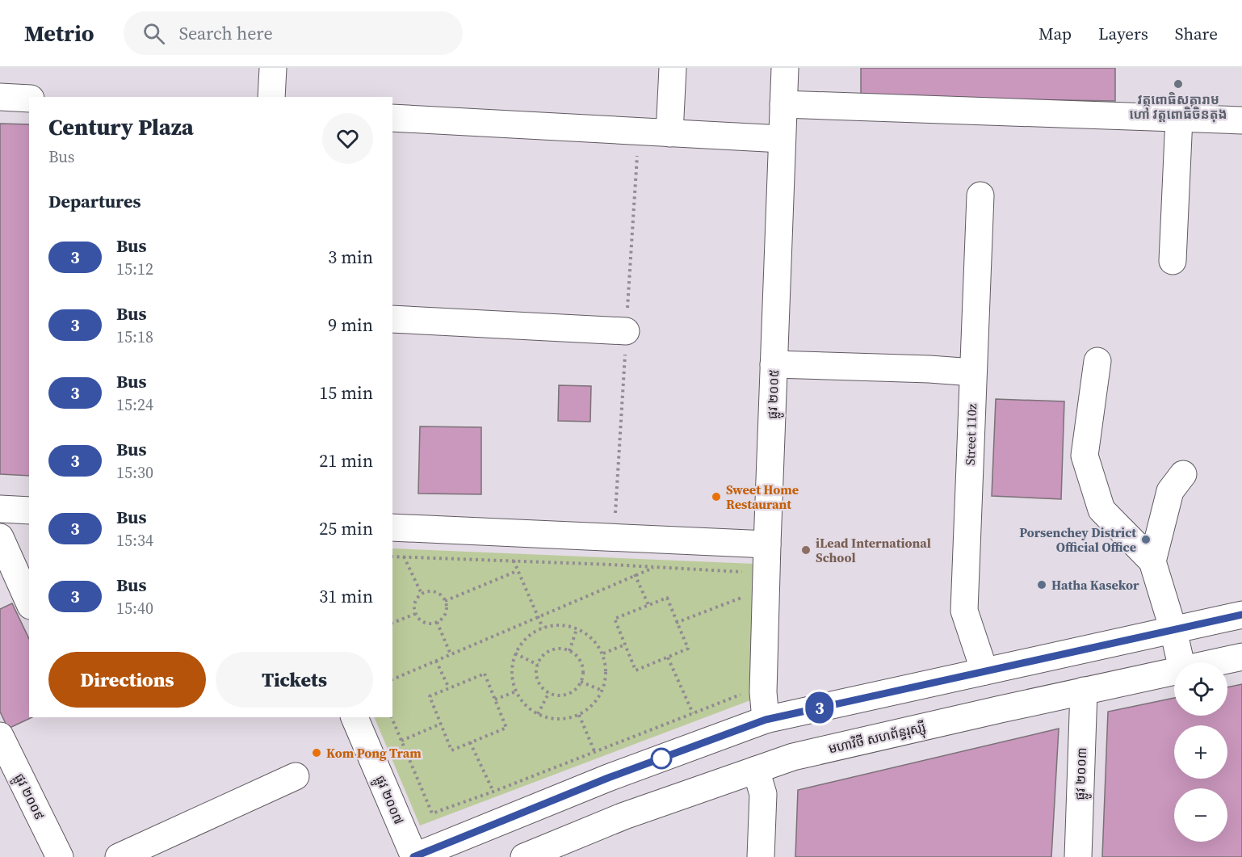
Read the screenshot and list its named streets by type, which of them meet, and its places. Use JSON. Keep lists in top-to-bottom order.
{
  "streets": {
    "main road": [
      "ផ្លូវ ២០០៥",
      "Street 110z",
      "មហាវិថី សហព័ន្ធរុស្ស៊ី",
      "ផ្លូវ ២០០៣",
      "ផ្លូវ ២០០៩",
      "ផ្លូវ ២០០៧"
    ]
  },
  "crossings": [
    ["មហាវិថី សហព័ន្ធរុស្ស៊ី", "ផ្លូវ ២០០៣"]
  ],
  "places": [
    "វត្តពោធិសត្តារាម ហៅ វត្តពោធិចិនតុង",
    "Sweet Home Restaurant",
    "Porsenchey District Official Office",
    "iLead International School",
    "Hatha Kasekor",
    "Kom Pong Tram"
  ],
  "lines": ["bus line 3"],
  "page": {
    "header": "Metrio",
    "search": "Search here",
    "nav": ["Map", "Layers", "Share"],
    "on_map": "3",
    "heading": [
      ["Century Plaza", "Bus"],
      "Departures"
    ],
    "list": [
      {
        "mark": "3",
        "name": "Bus",
        "note": "15:12",
        "value": "3 min"
      },
      {
        "mark": "3",
        "name": "Bus",
        "note": "15:18",
        "value": "9 min"
      },
      {
        "mark": "3",
        "name": "Bus",
        "note": "15:24",
        "value": "15 min"
      },
      {
        "mark": "3",
        "name": "Bus",
        "note": "15:30",
        "value": "21 min"
      },
      {
        "mark": "3",
        "name": "Bus",
        "note": "15:34",
        "value": "25 min"
      },
      {
        "mark": "3",
        "name": "Bus",
        "note": "15:40",
        "value": "31 min"
      }
    ],
    "buttons": ["Directions", "Tickets"],
    "map_buttons": ["+", "−"]
  }
}
